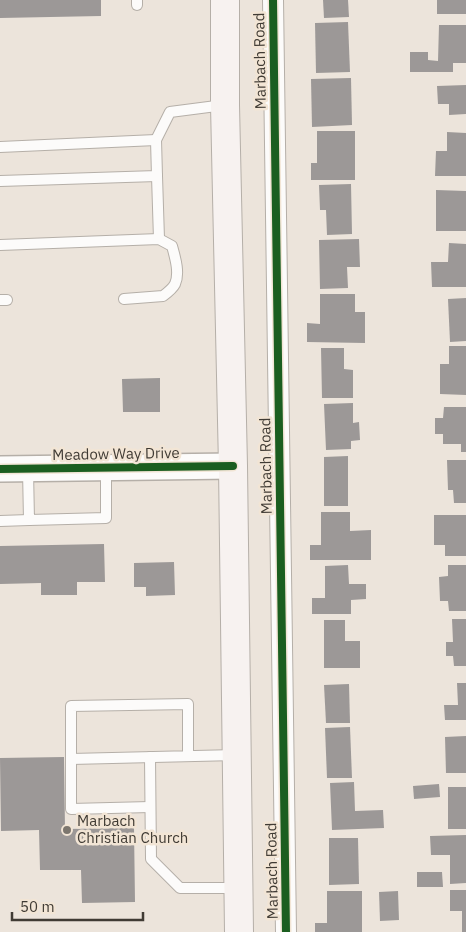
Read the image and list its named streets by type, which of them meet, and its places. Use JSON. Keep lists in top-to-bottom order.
{
  "streets": {
    "street": ["Marbach Road", "Meadow Way Drive"]
  },
  "places": ["Marbach Christian Church"],
  "scale_bar": "50 m"
}
